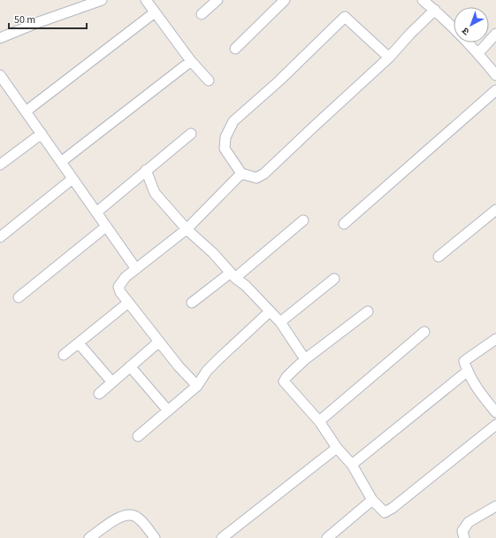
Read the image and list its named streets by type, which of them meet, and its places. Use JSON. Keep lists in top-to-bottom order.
{
  "scale_bar": "50 m",
  "north": "bottom left"
}
